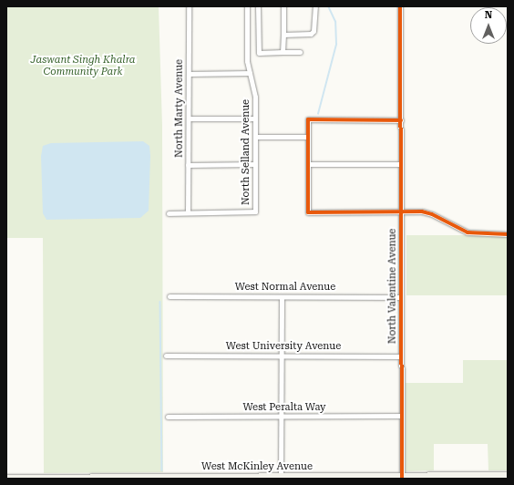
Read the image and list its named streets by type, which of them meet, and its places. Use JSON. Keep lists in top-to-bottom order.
{
  "streets": {
    "main road": ["West McKinley Avenue"],
    "street": [
      "North Marty Avenue",
      "North Selland Avenue",
      "North Valentine Avenue",
      "West Normal Avenue",
      "West University Avenue",
      "West Peralta Way"
    ]
  },
  "crossings": [
    ["North Marty Avenue", "North Selland Avenue"],
    ["North Valentine Avenue", "West Normal Avenue"],
    ["North Valentine Avenue", "West University Avenue"],
    ["North Valentine Avenue", "West Peralta Way"],
    ["North Valentine Avenue", "West McKinley Avenue"]
  ],
  "parks": ["Jaswant Singh Khalra Community Park"],
  "north": "top"
}
